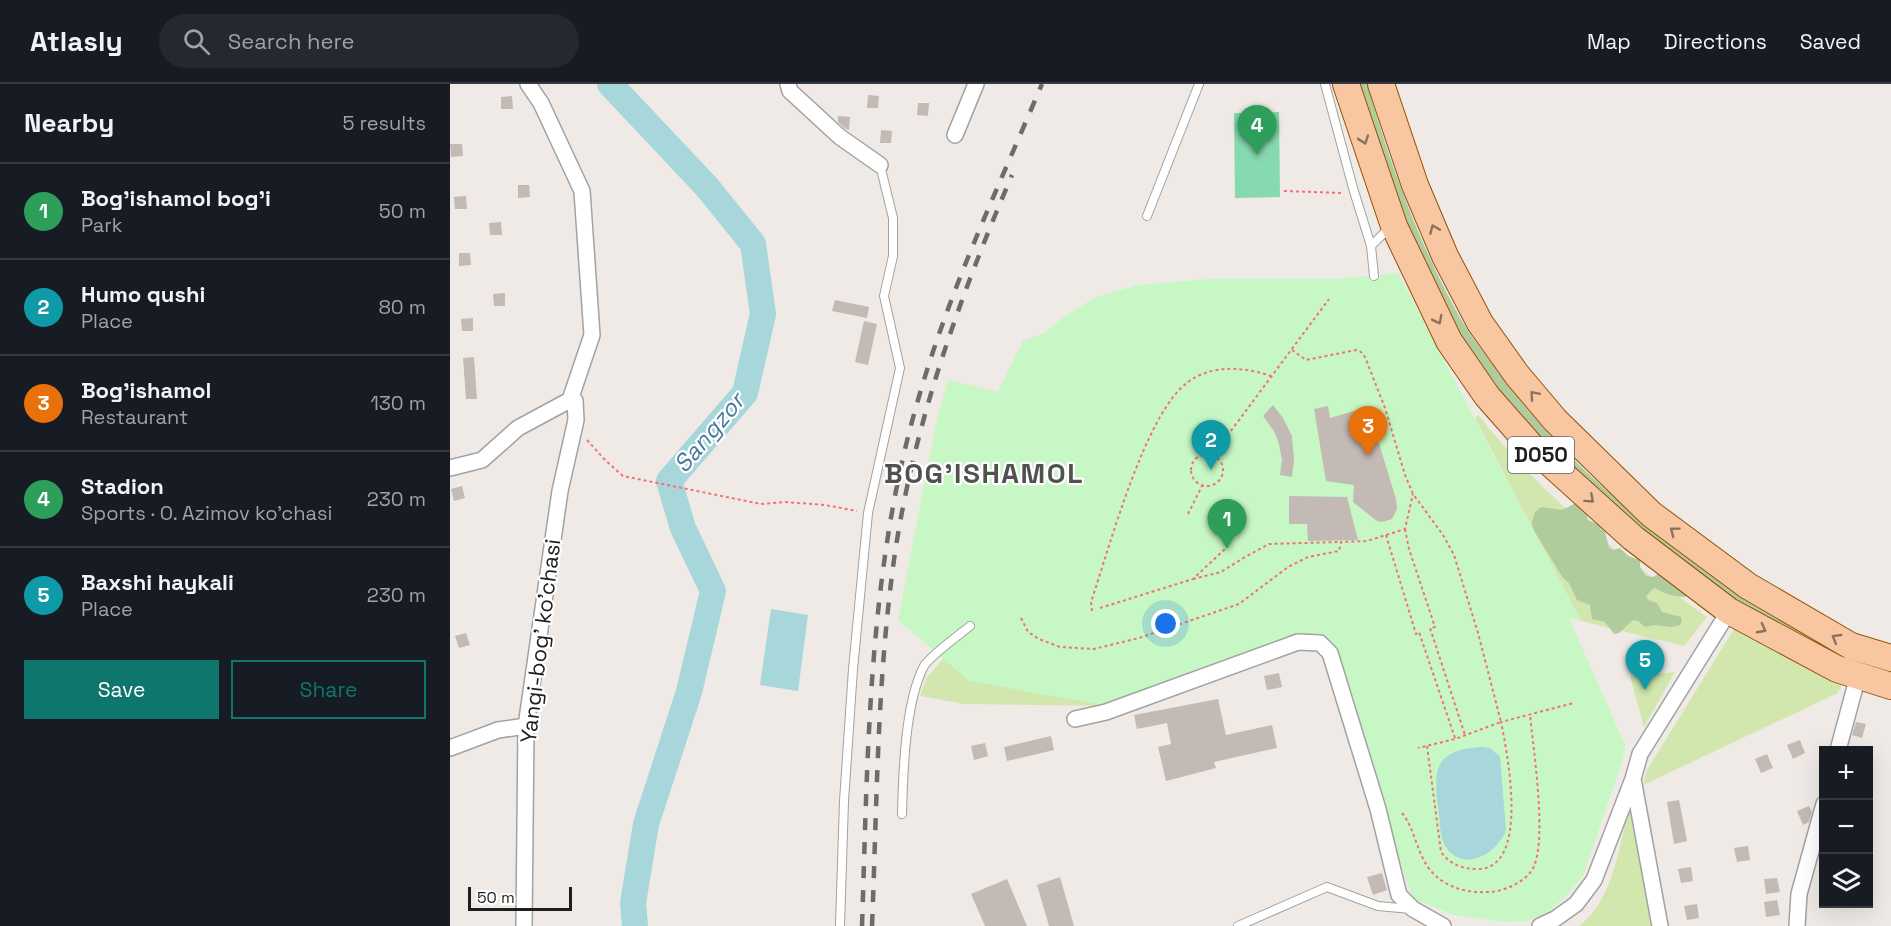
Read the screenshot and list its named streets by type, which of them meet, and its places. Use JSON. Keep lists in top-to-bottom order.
{
  "streets": {
    "main road": ["D050"],
    "street": ["Yangi-bog' ko'chasi"]
  },
  "districts": ["BOG'ISHAMOL"],
  "water": ["Sangzor"],
  "scale_bar": "50 m",
  "page": {
    "header": "Atlasly",
    "search": "Search here",
    "nav": ["Map", "Directions", "Saved"],
    "heading": ["Nearby", "5 results"],
    "pins": [
      "4",
      "3",
      "2",
      "1",
      "5"
    ],
    "list": [
      {
        "mark": "1",
        "name": "Bog'ishamol bog'i",
        "note": "Park",
        "value": "50 m"
      },
      {
        "mark": "2",
        "name": "Humo qushi",
        "note": "Place",
        "value": "80 m"
      },
      {
        "mark": "3",
        "name": "Bog'ishamol",
        "note": "Restaurant",
        "value": "130 m"
      },
      {
        "mark": "4",
        "name": "Stadion",
        "note": "Sports · O. Azimov ko'chasi",
        "value": "230 m"
      },
      {
        "mark": "5",
        "name": "Baxshi haykali",
        "note": "Place",
        "value": "230 m"
      }
    ],
    "buttons": ["Save", "Share"],
    "map_buttons": ["+", "−"],
    "scale": "50 m"
  }
}
